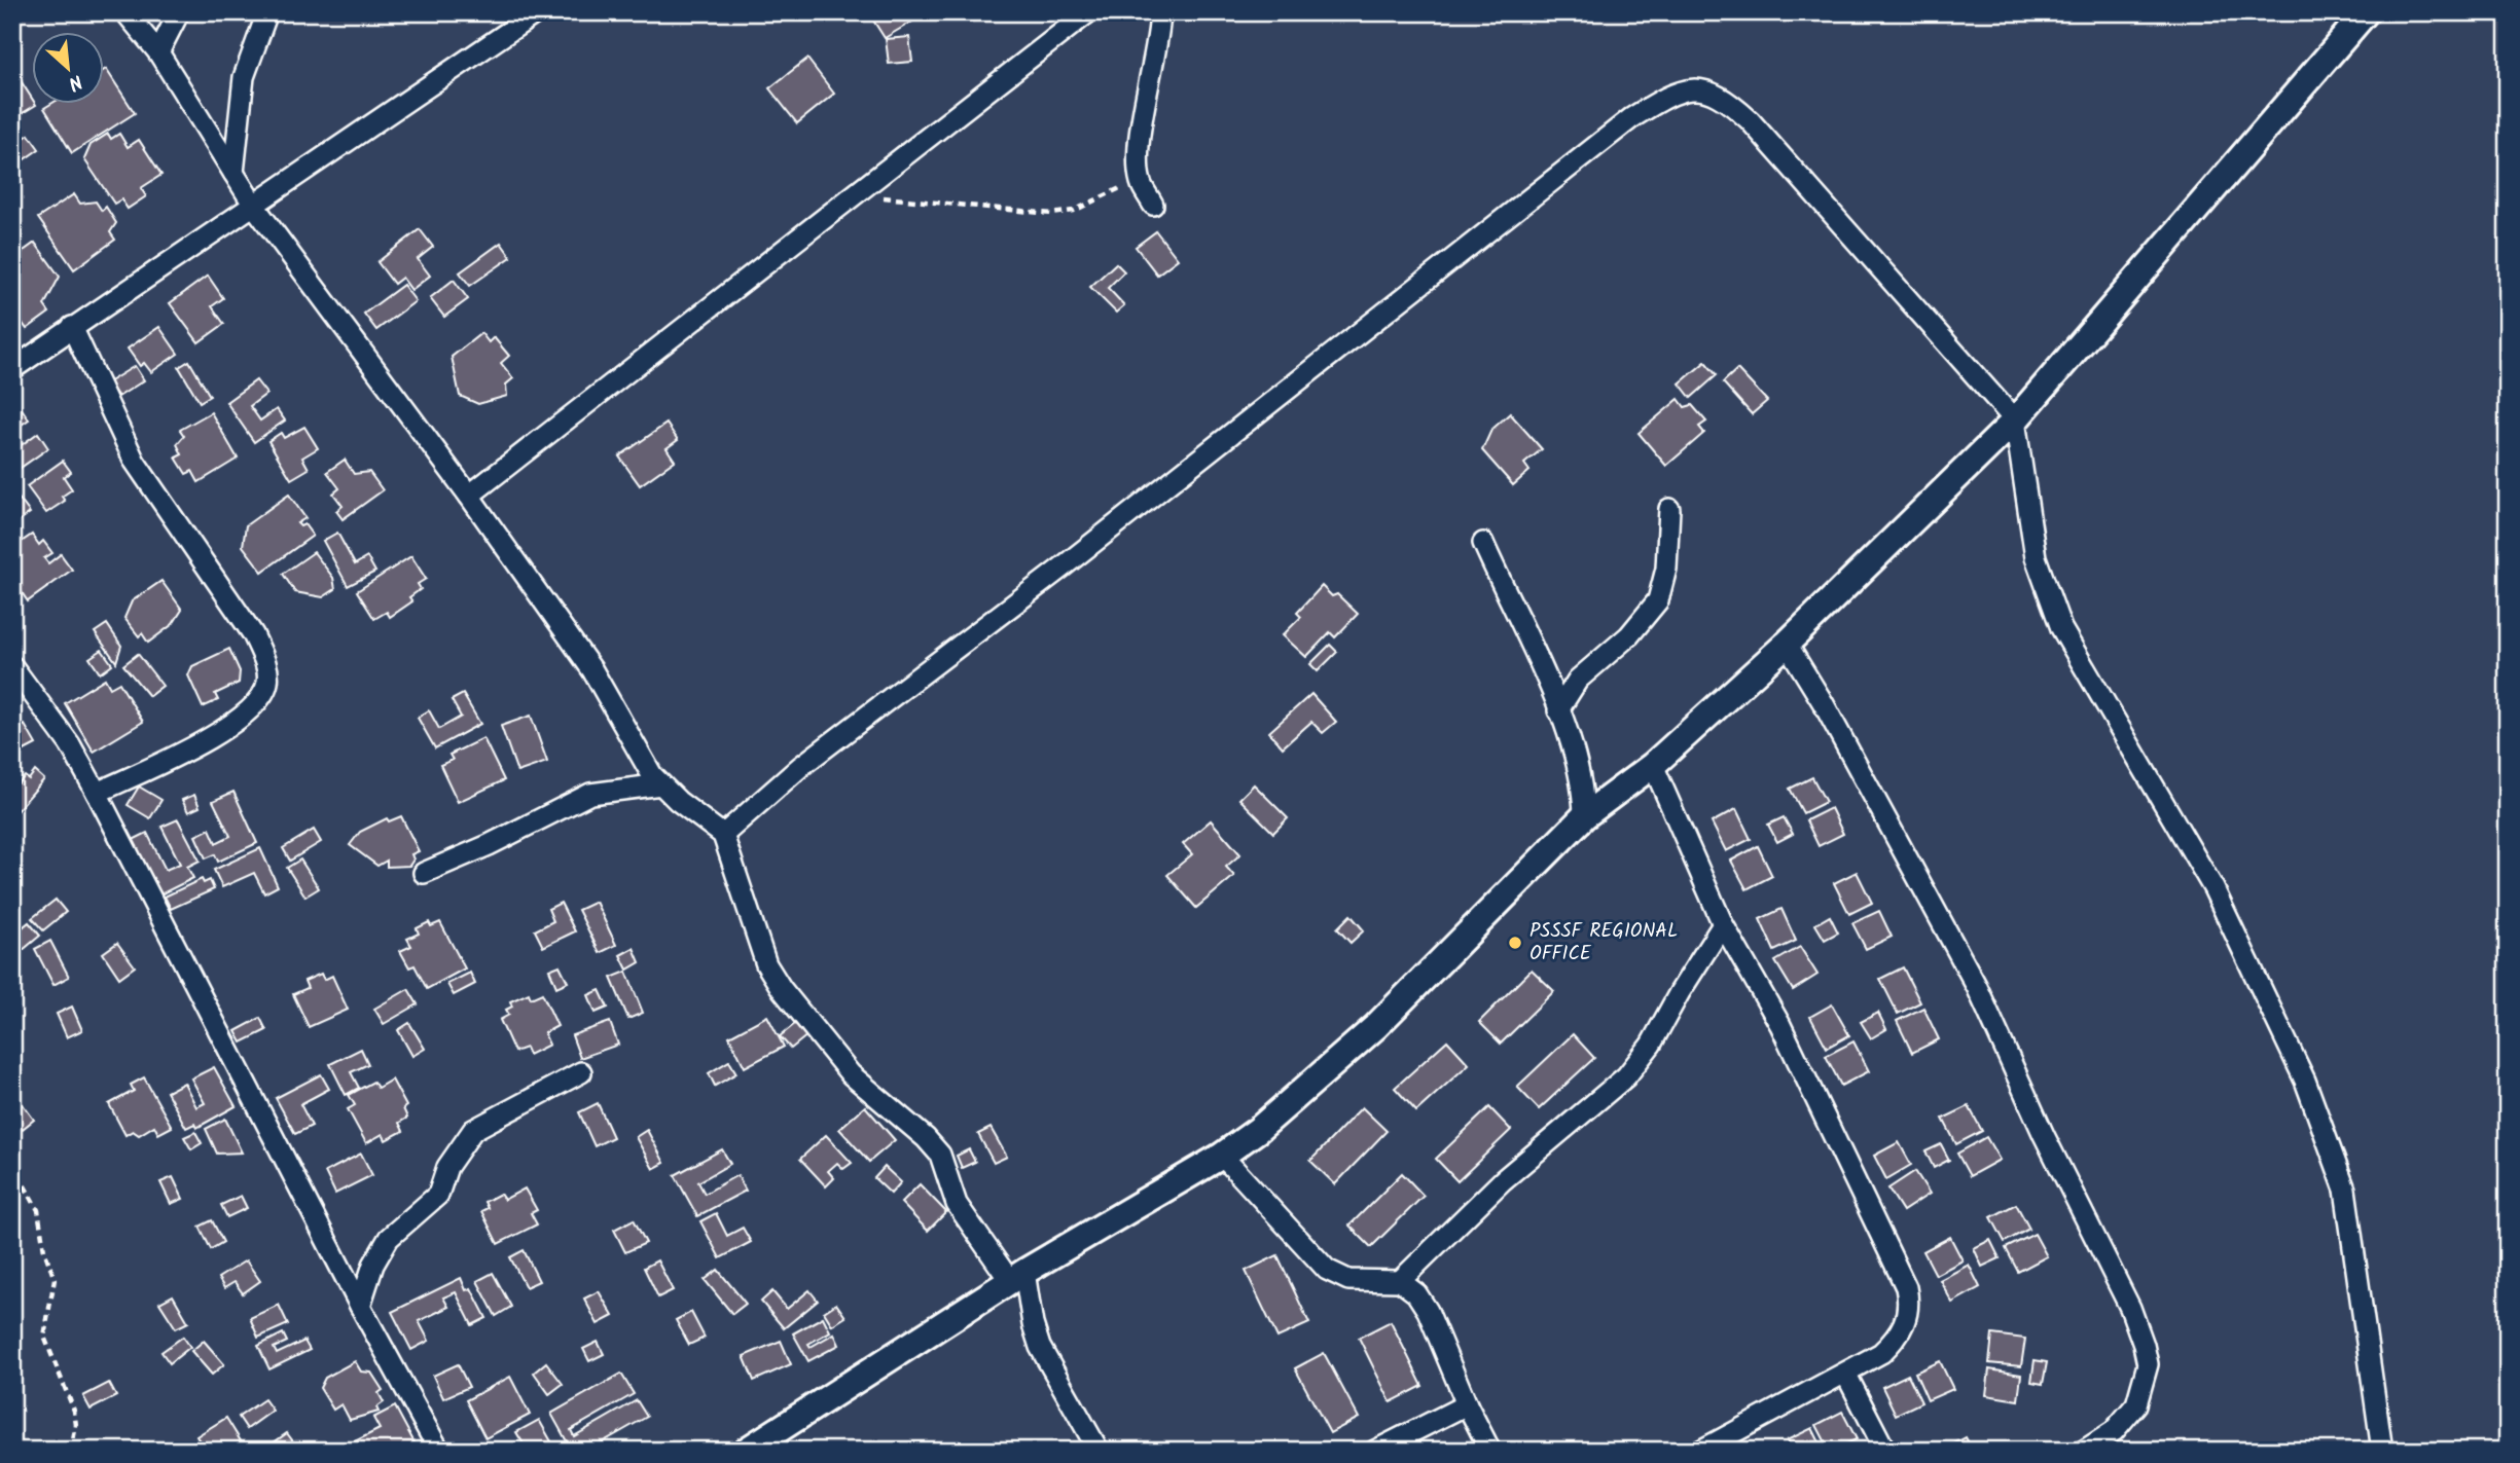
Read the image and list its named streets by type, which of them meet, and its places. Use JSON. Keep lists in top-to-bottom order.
{
  "places": ["PSSSF REGIONAL OFFICE"],
  "north": "bottom right"
}
